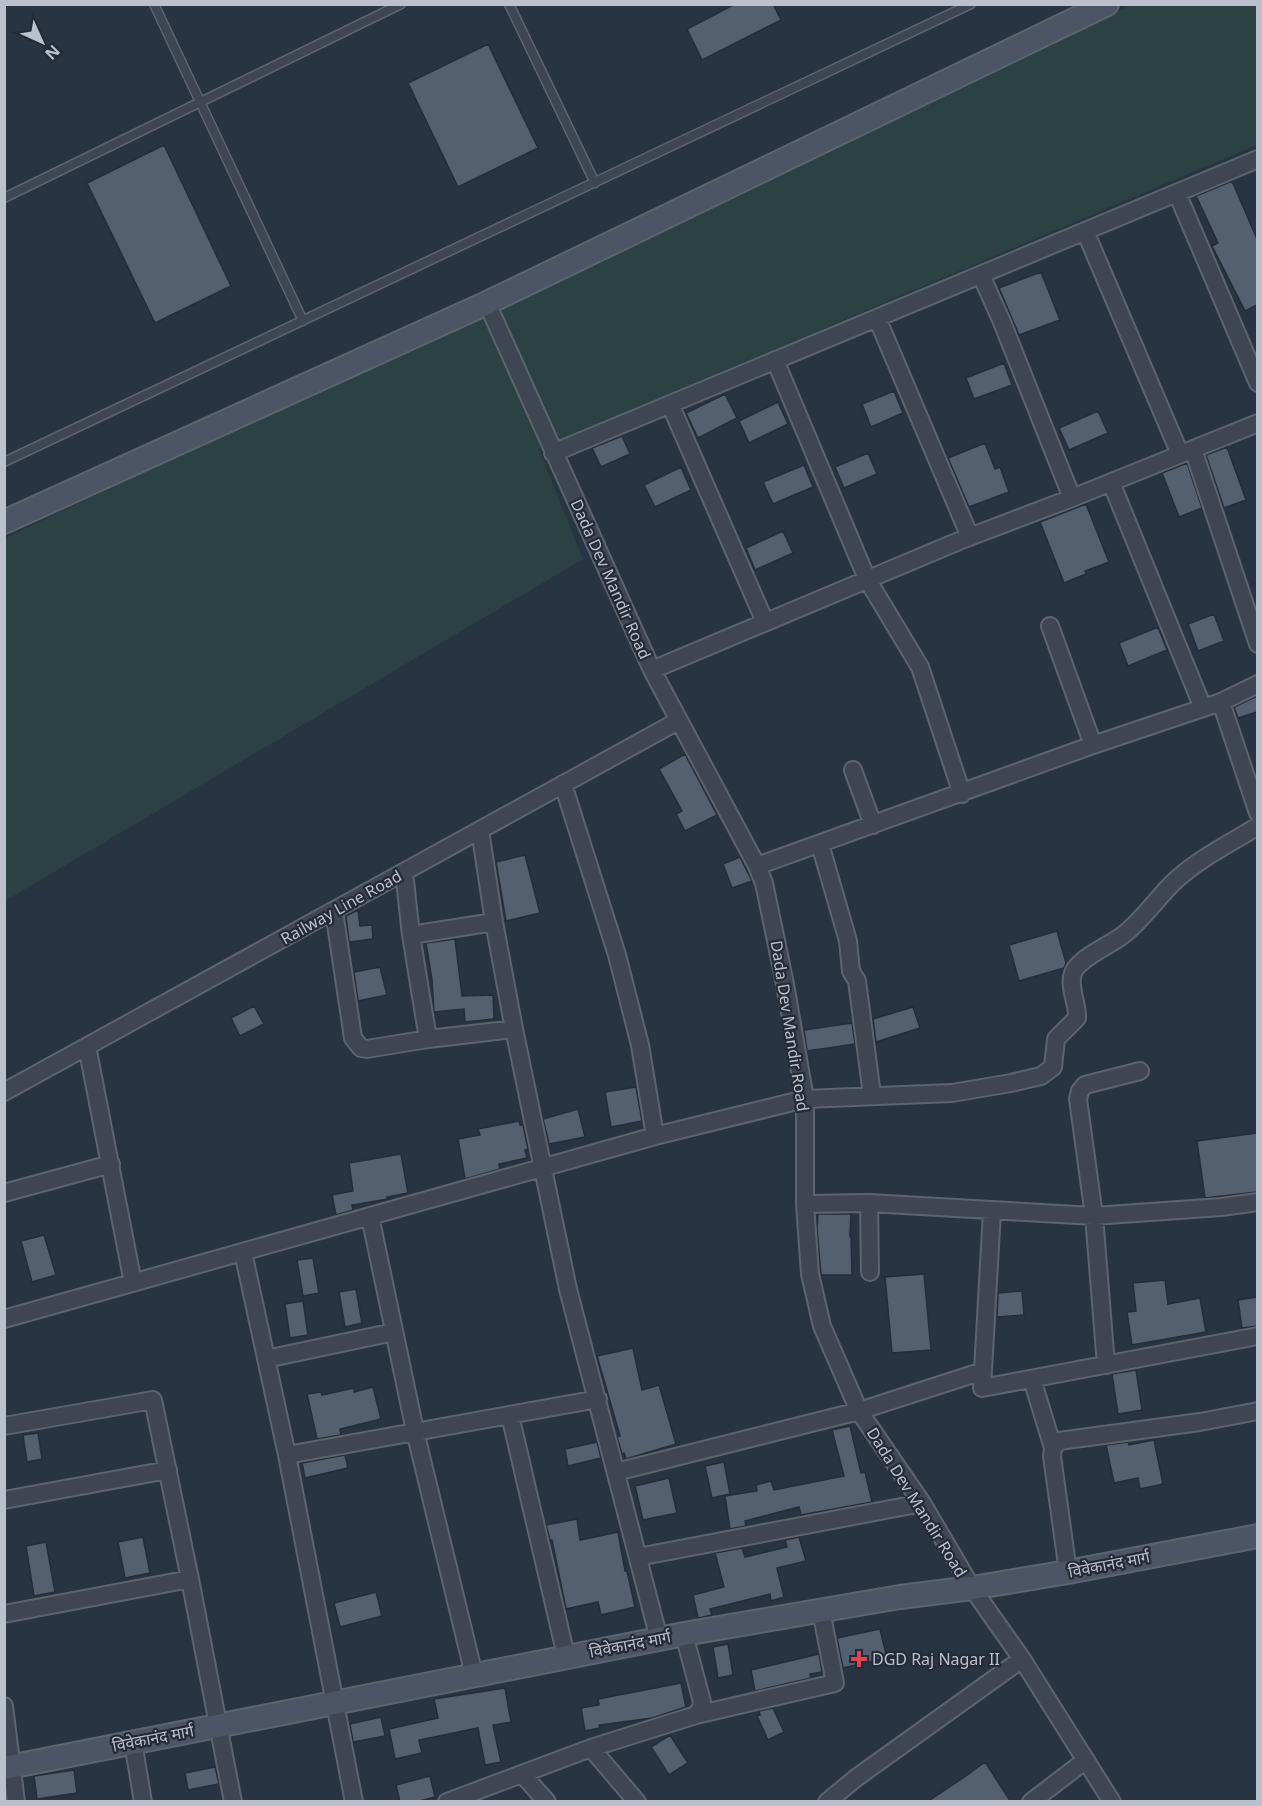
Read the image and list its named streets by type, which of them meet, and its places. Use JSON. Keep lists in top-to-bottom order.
{
  "streets": {
    "street": ["Dada Dev Mandir Road", "Railway Line Road", "विवेकानंद मार्ग"]
  },
  "crossings": [
    ["Dada Dev Mandir Road", "Railway Line Road"],
    ["Dada Dev Mandir Road", "विवेकानंद मार्ग"]
  ],
  "places": {
    "health": ["DGD Raj Nagar II"]
  },
  "north": "bottom right"
}
